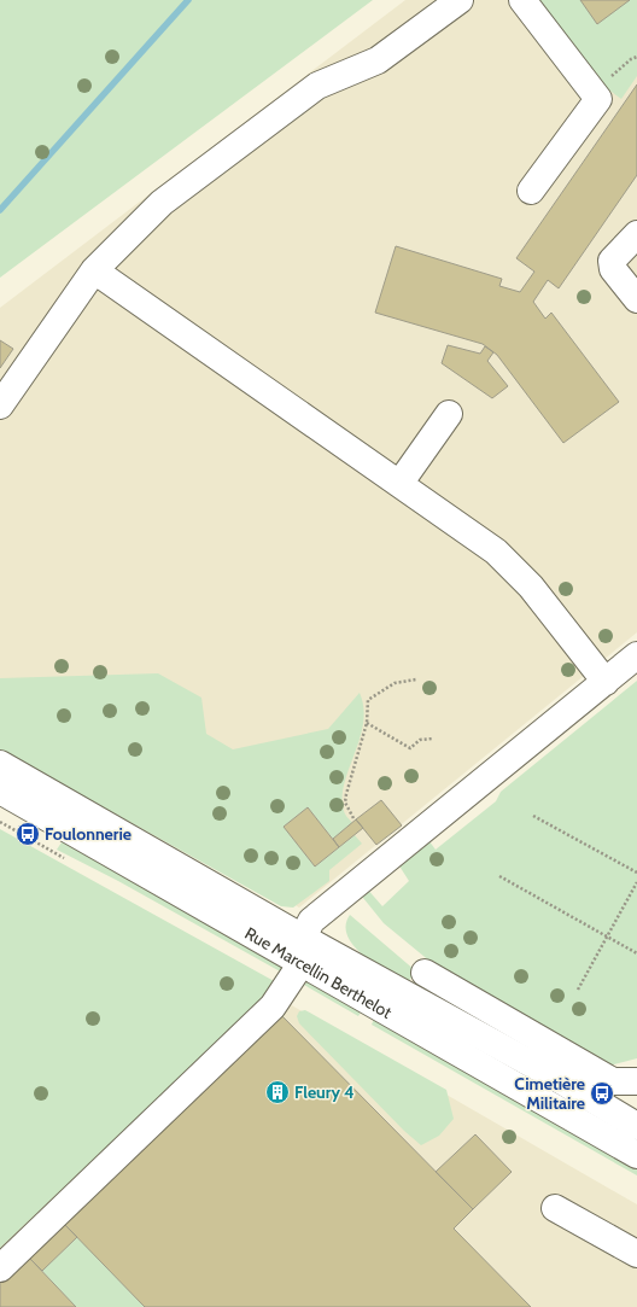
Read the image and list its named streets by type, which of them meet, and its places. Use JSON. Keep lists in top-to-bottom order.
{
  "streets": {
    "main road": ["Rue Marcellin Berthelot"]
  },
  "places": {
    "bus stop": ["Foulonnerie", "Cimetière Militaire"],
    "building": ["Fleury 4"]
  }
}
